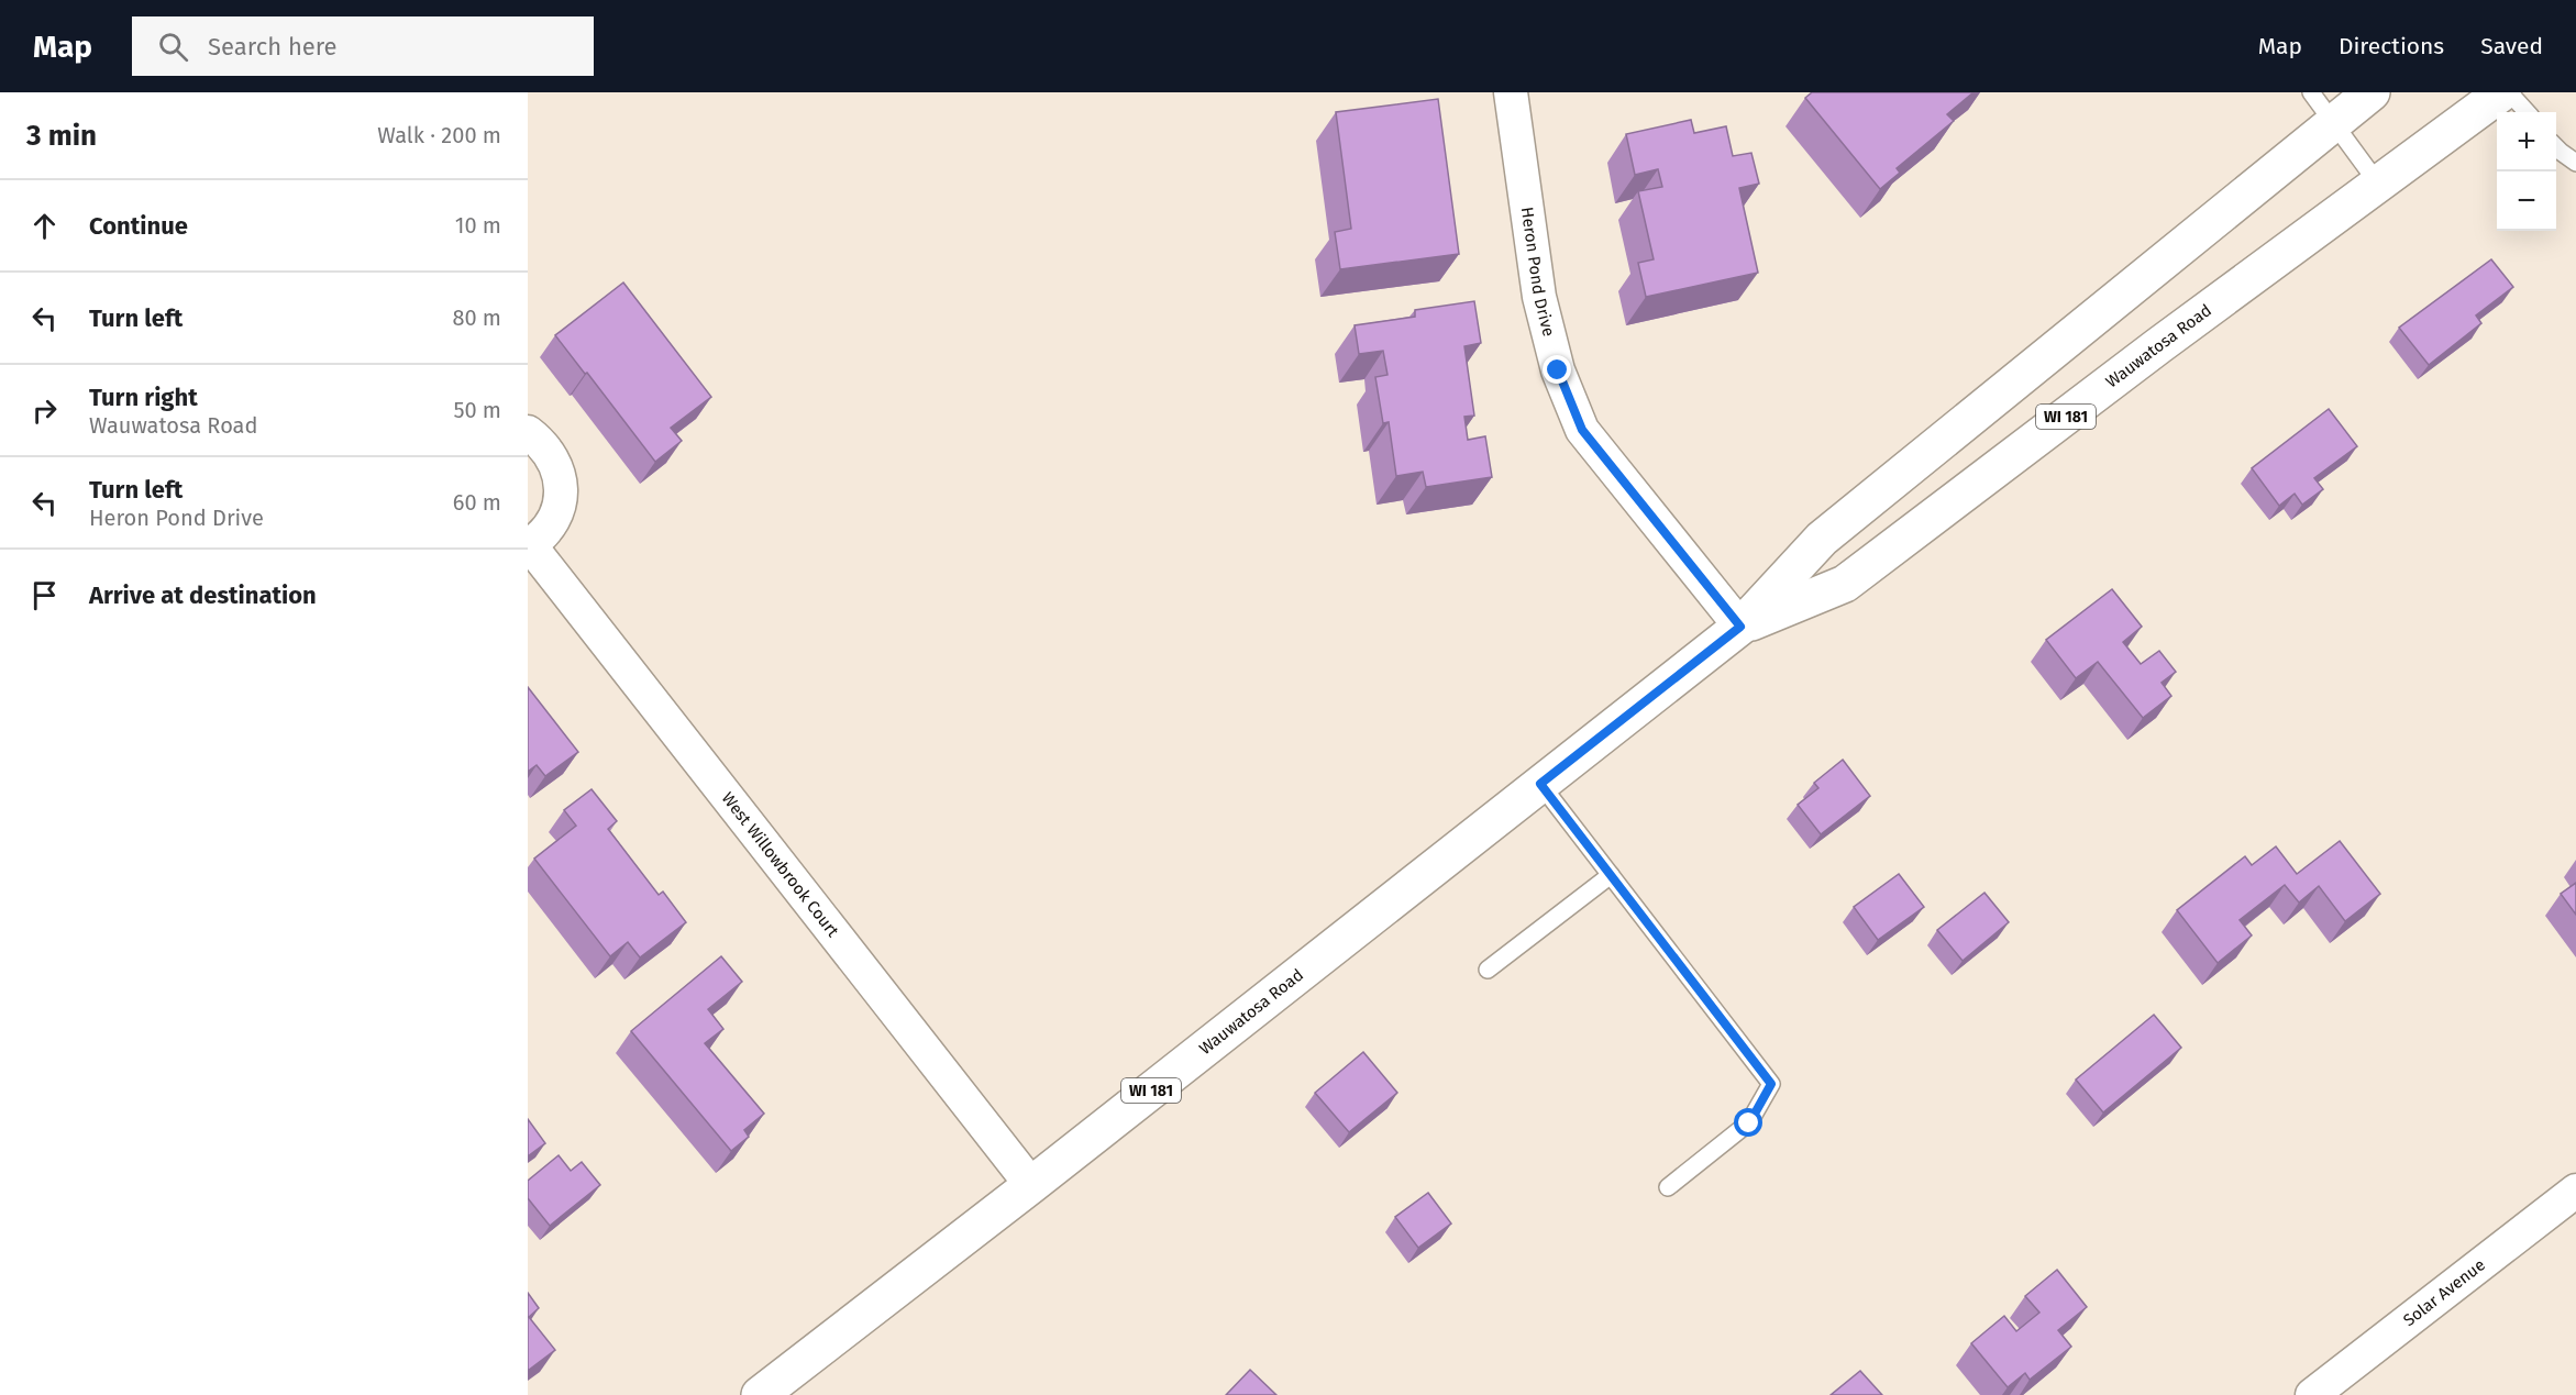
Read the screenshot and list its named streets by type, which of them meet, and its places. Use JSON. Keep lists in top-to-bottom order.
{
  "streets": {
    "main road": ["Wauwatosa Road", "WI 181"],
    "street": ["Heron Pond Drive", "West Willowbrook Court", "Solar Avenue"]
  },
  "crossings": [
    ["Heron Pond Drive", "Wauwatosa Road"],
    ["Wauwatosa Road", "West Willowbrook Court"]
  ],
  "page": {
    "header": "Map",
    "search": "Search here",
    "nav": ["Map", "Directions", "Saved"],
    "heading": ["3 min", "Walk · 200 m"],
    "map_buttons": ["+", "−"],
    "list": [
      ["Continue", "10 m"],
      ["Turn left", "80 m"],
      ["Turn right", "Wauwatosa Road", "50 m"],
      ["Turn left", "Heron Pond Drive", "60 m"],
      "Arrive at destination"
    ]
  }
}
